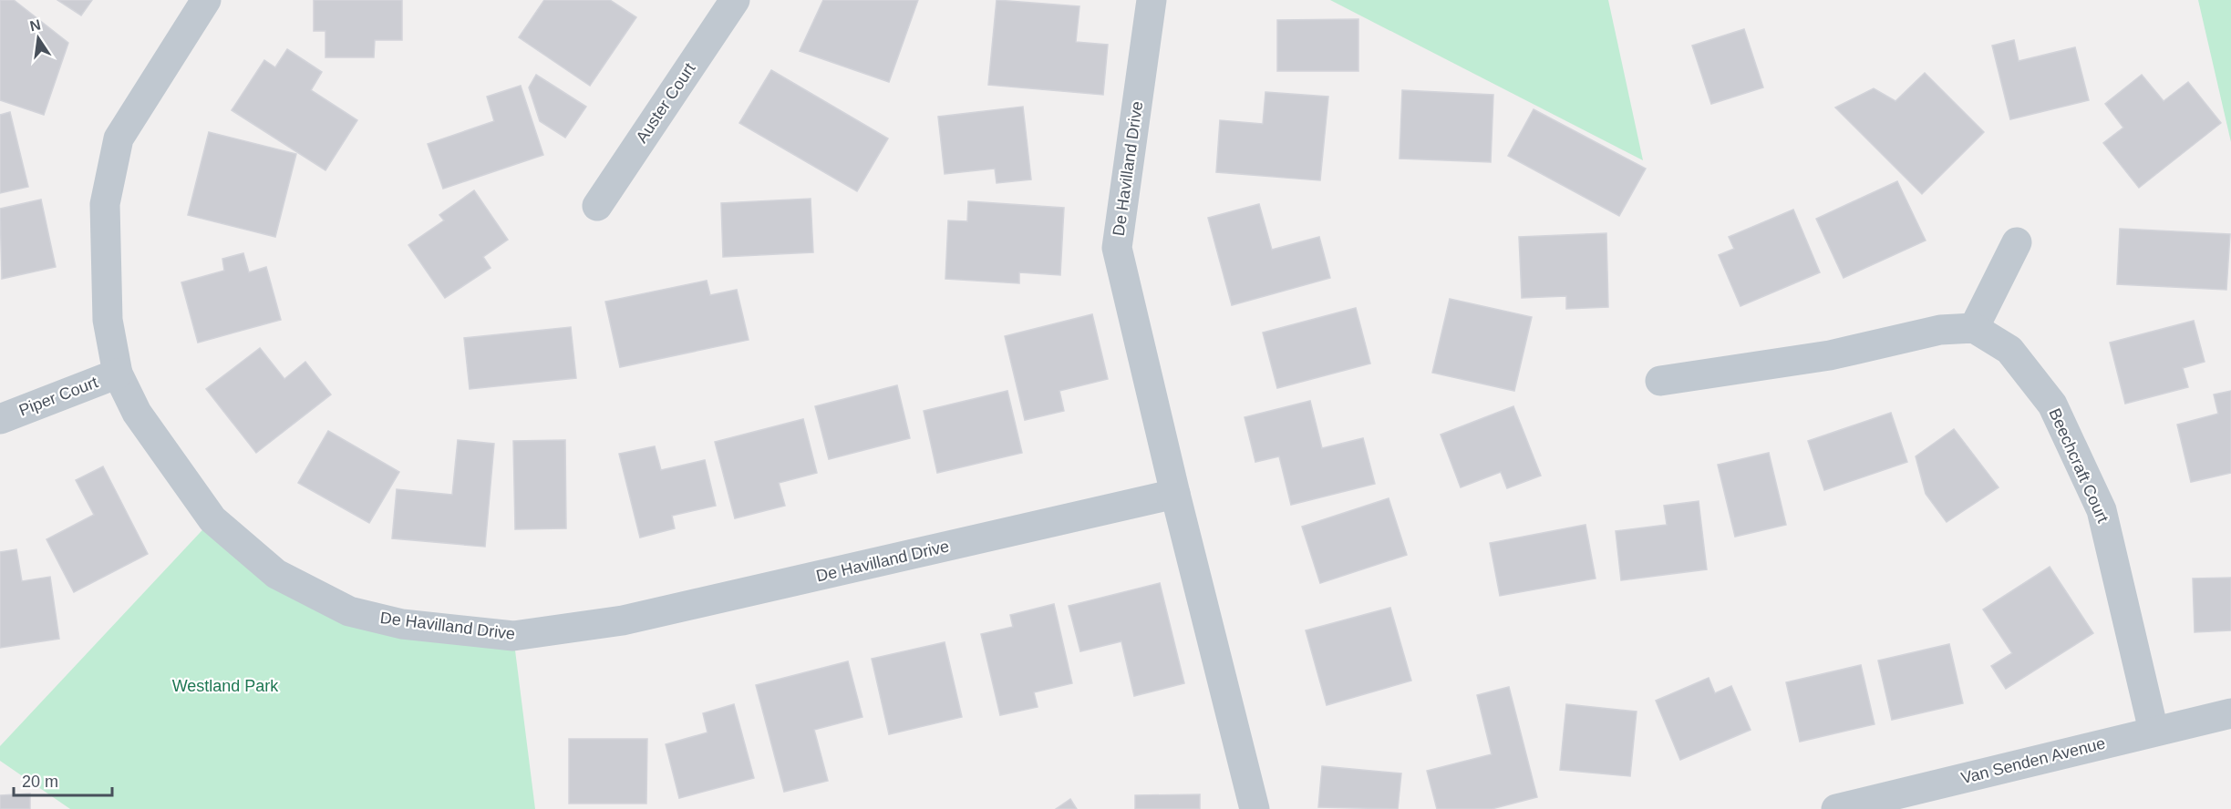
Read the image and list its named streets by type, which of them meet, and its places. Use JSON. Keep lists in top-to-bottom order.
{
  "streets": {
    "street": [
      "Auster Court",
      "De Havilland Drive",
      "Piper Court",
      "Beechcraft Court",
      "Van Senden Avenue"
    ]
  },
  "crossings": [
    ["De Havilland Drive", "Piper Court"],
    ["Beechcraft Court", "Van Senden Avenue"]
  ],
  "parks": ["Westland Park"],
  "scale_bar": "20 m",
  "north": "top"
}
